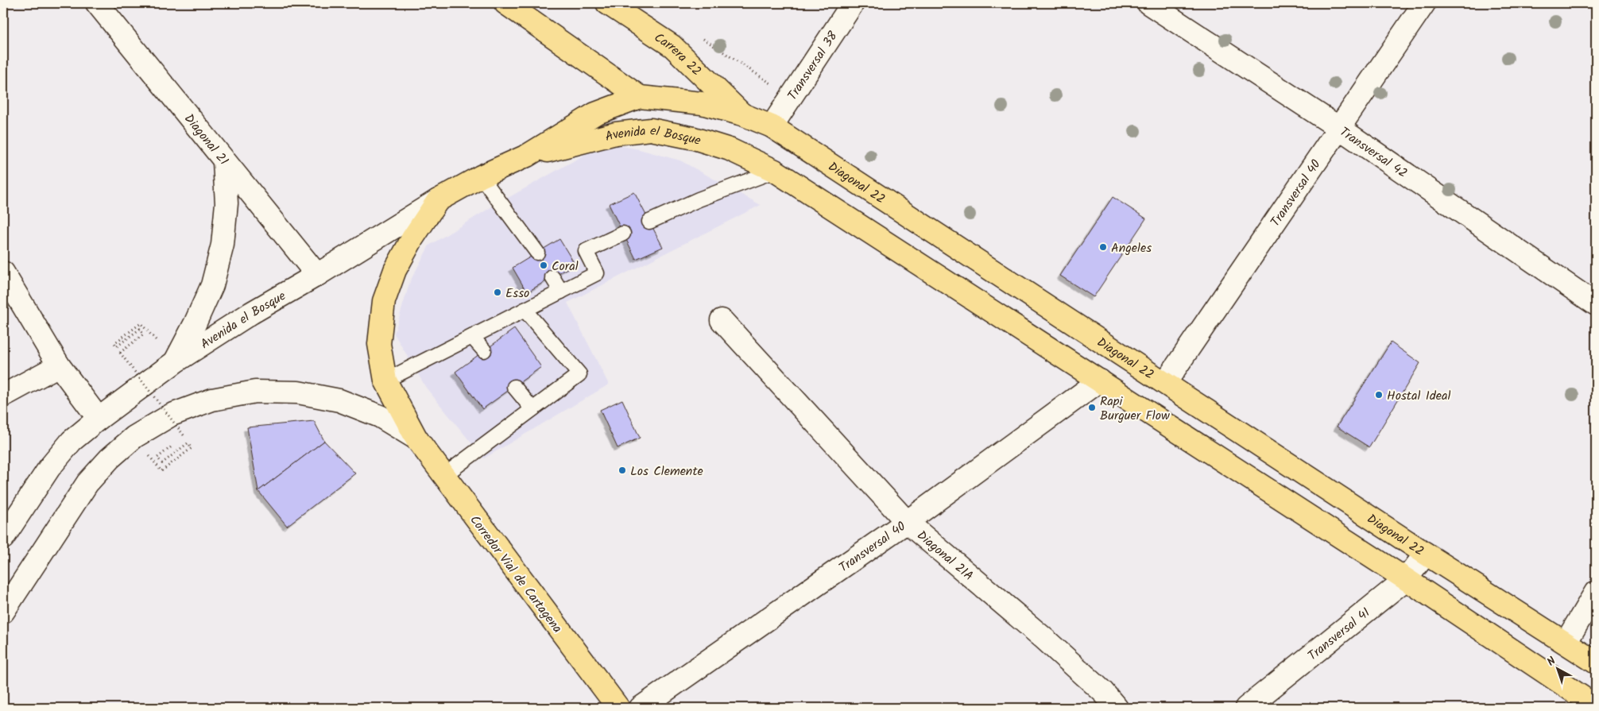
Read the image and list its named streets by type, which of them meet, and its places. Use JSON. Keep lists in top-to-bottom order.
{
  "streets": {
    "main road": [
      "Carrera 22",
      "Avenida el Bosque",
      "Diagonal 22",
      "Corredor Vial de Cartagena"
    ],
    "street": [
      "Transversal 38",
      "Diagonal 21",
      "Transversal 42",
      "Transversal 40",
      "Diagonal 21A",
      "Transversal 41"
    ]
  },
  "crossings": [
    ["Carrera 22", "Diagonal 22"],
    ["Transversal 38", "Diagonal 22"],
    ["Diagonal 21", "Avenida el Bosque"],
    ["Avenida el Bosque", "Diagonal 22"],
    ["Avenida el Bosque", "Corredor Vial de Cartagena"],
    ["Transversal 42", "Transversal 40"],
    ["Diagonal 22", "Transversal 40"],
    ["Diagonal 22", "Transversal 41"],
    ["Transversal 40", "Diagonal 21A"]
  ],
  "places": [
    "Angeles",
    "Coral",
    "Esso",
    "Hostal Ideal",
    "Rapi Burguer Flow",
    "Los Clemente"
  ],
  "north": "top left"
}
